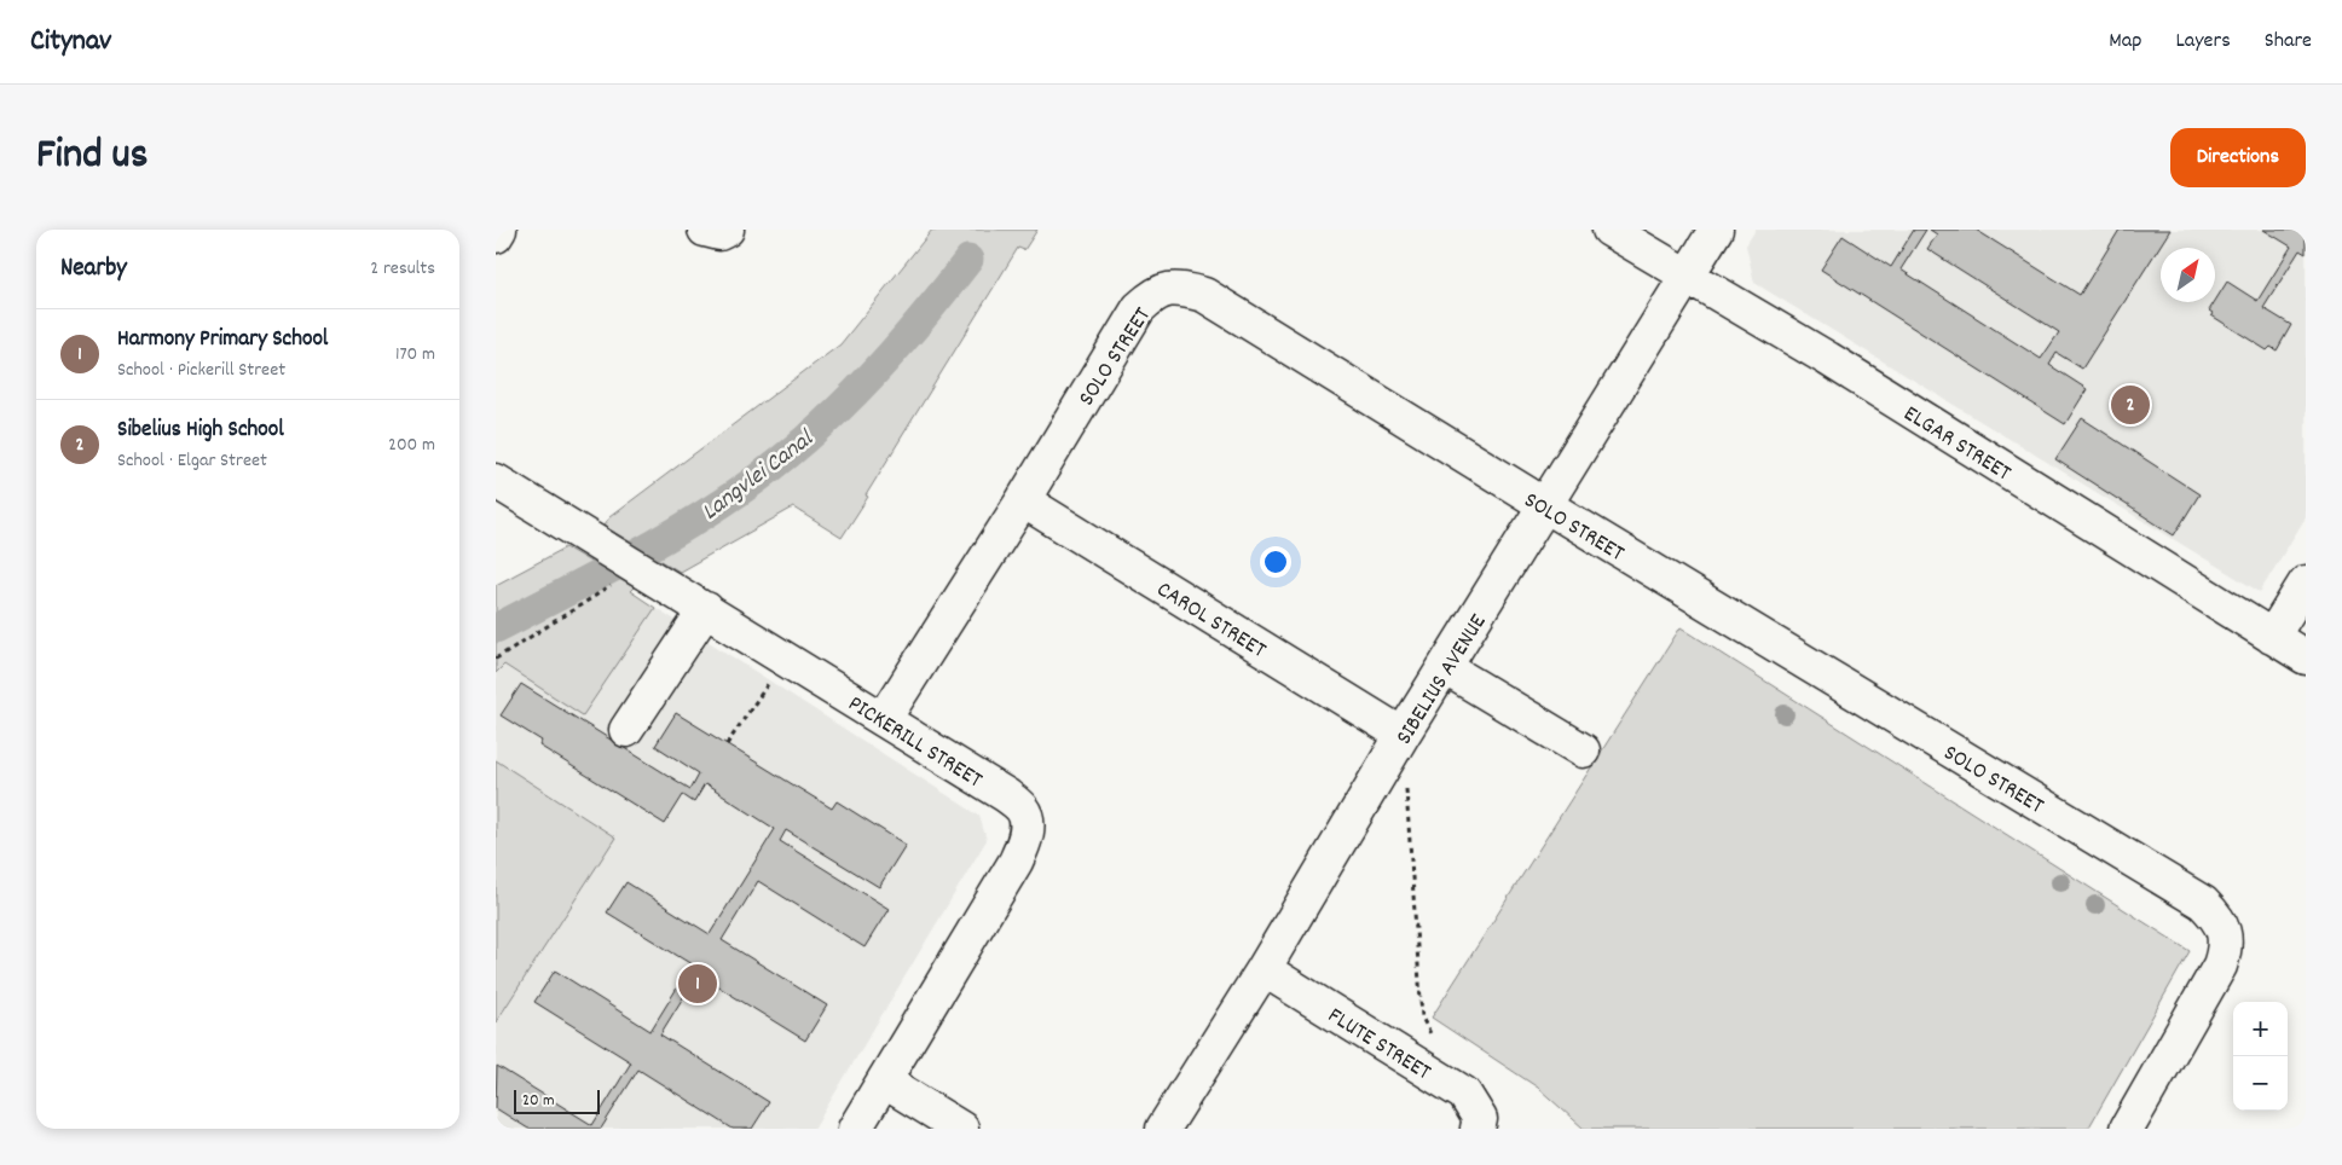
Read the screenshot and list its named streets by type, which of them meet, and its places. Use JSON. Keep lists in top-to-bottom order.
{
  "streets": {
    "street": [
      "SOLO STREET",
      "ELGAR STREET",
      "CAROL STREET",
      "SIBELIUS AVENUE",
      "PICKERILL STREET",
      "FLUTE STREET"
    ]
  },
  "crossings": [
    ["SOLO STREET", "CAROL STREET"],
    ["SOLO STREET", "SIBELIUS AVENUE"],
    ["SOLO STREET", "PICKERILL STREET"],
    ["ELGAR STREET", "SIBELIUS AVENUE"],
    ["CAROL STREET", "SIBELIUS AVENUE"],
    ["SIBELIUS AVENUE", "FLUTE STREET"]
  ],
  "water": ["Langvlei Canal"],
  "scale_bar": "20 m",
  "north": "top right",
  "page": {
    "header": "Citynav",
    "nav": ["Map", "Layers", "Share"],
    "title": "Find us",
    "buttons": "Directions",
    "heading": ["Nearby", "2 results"],
    "list": [
      {
        "mark": "1",
        "name": "Harmony Primary School",
        "note": "School · Pickerill Street",
        "value": "170 m"
      },
      {
        "mark": "2",
        "name": "Sibelius High School",
        "note": "School · Elgar Street",
        "value": "200 m"
      }
    ],
    "pins": ["2", "1"],
    "map_buttons": ["+", "−"],
    "scale": "20 m"
  }
}
